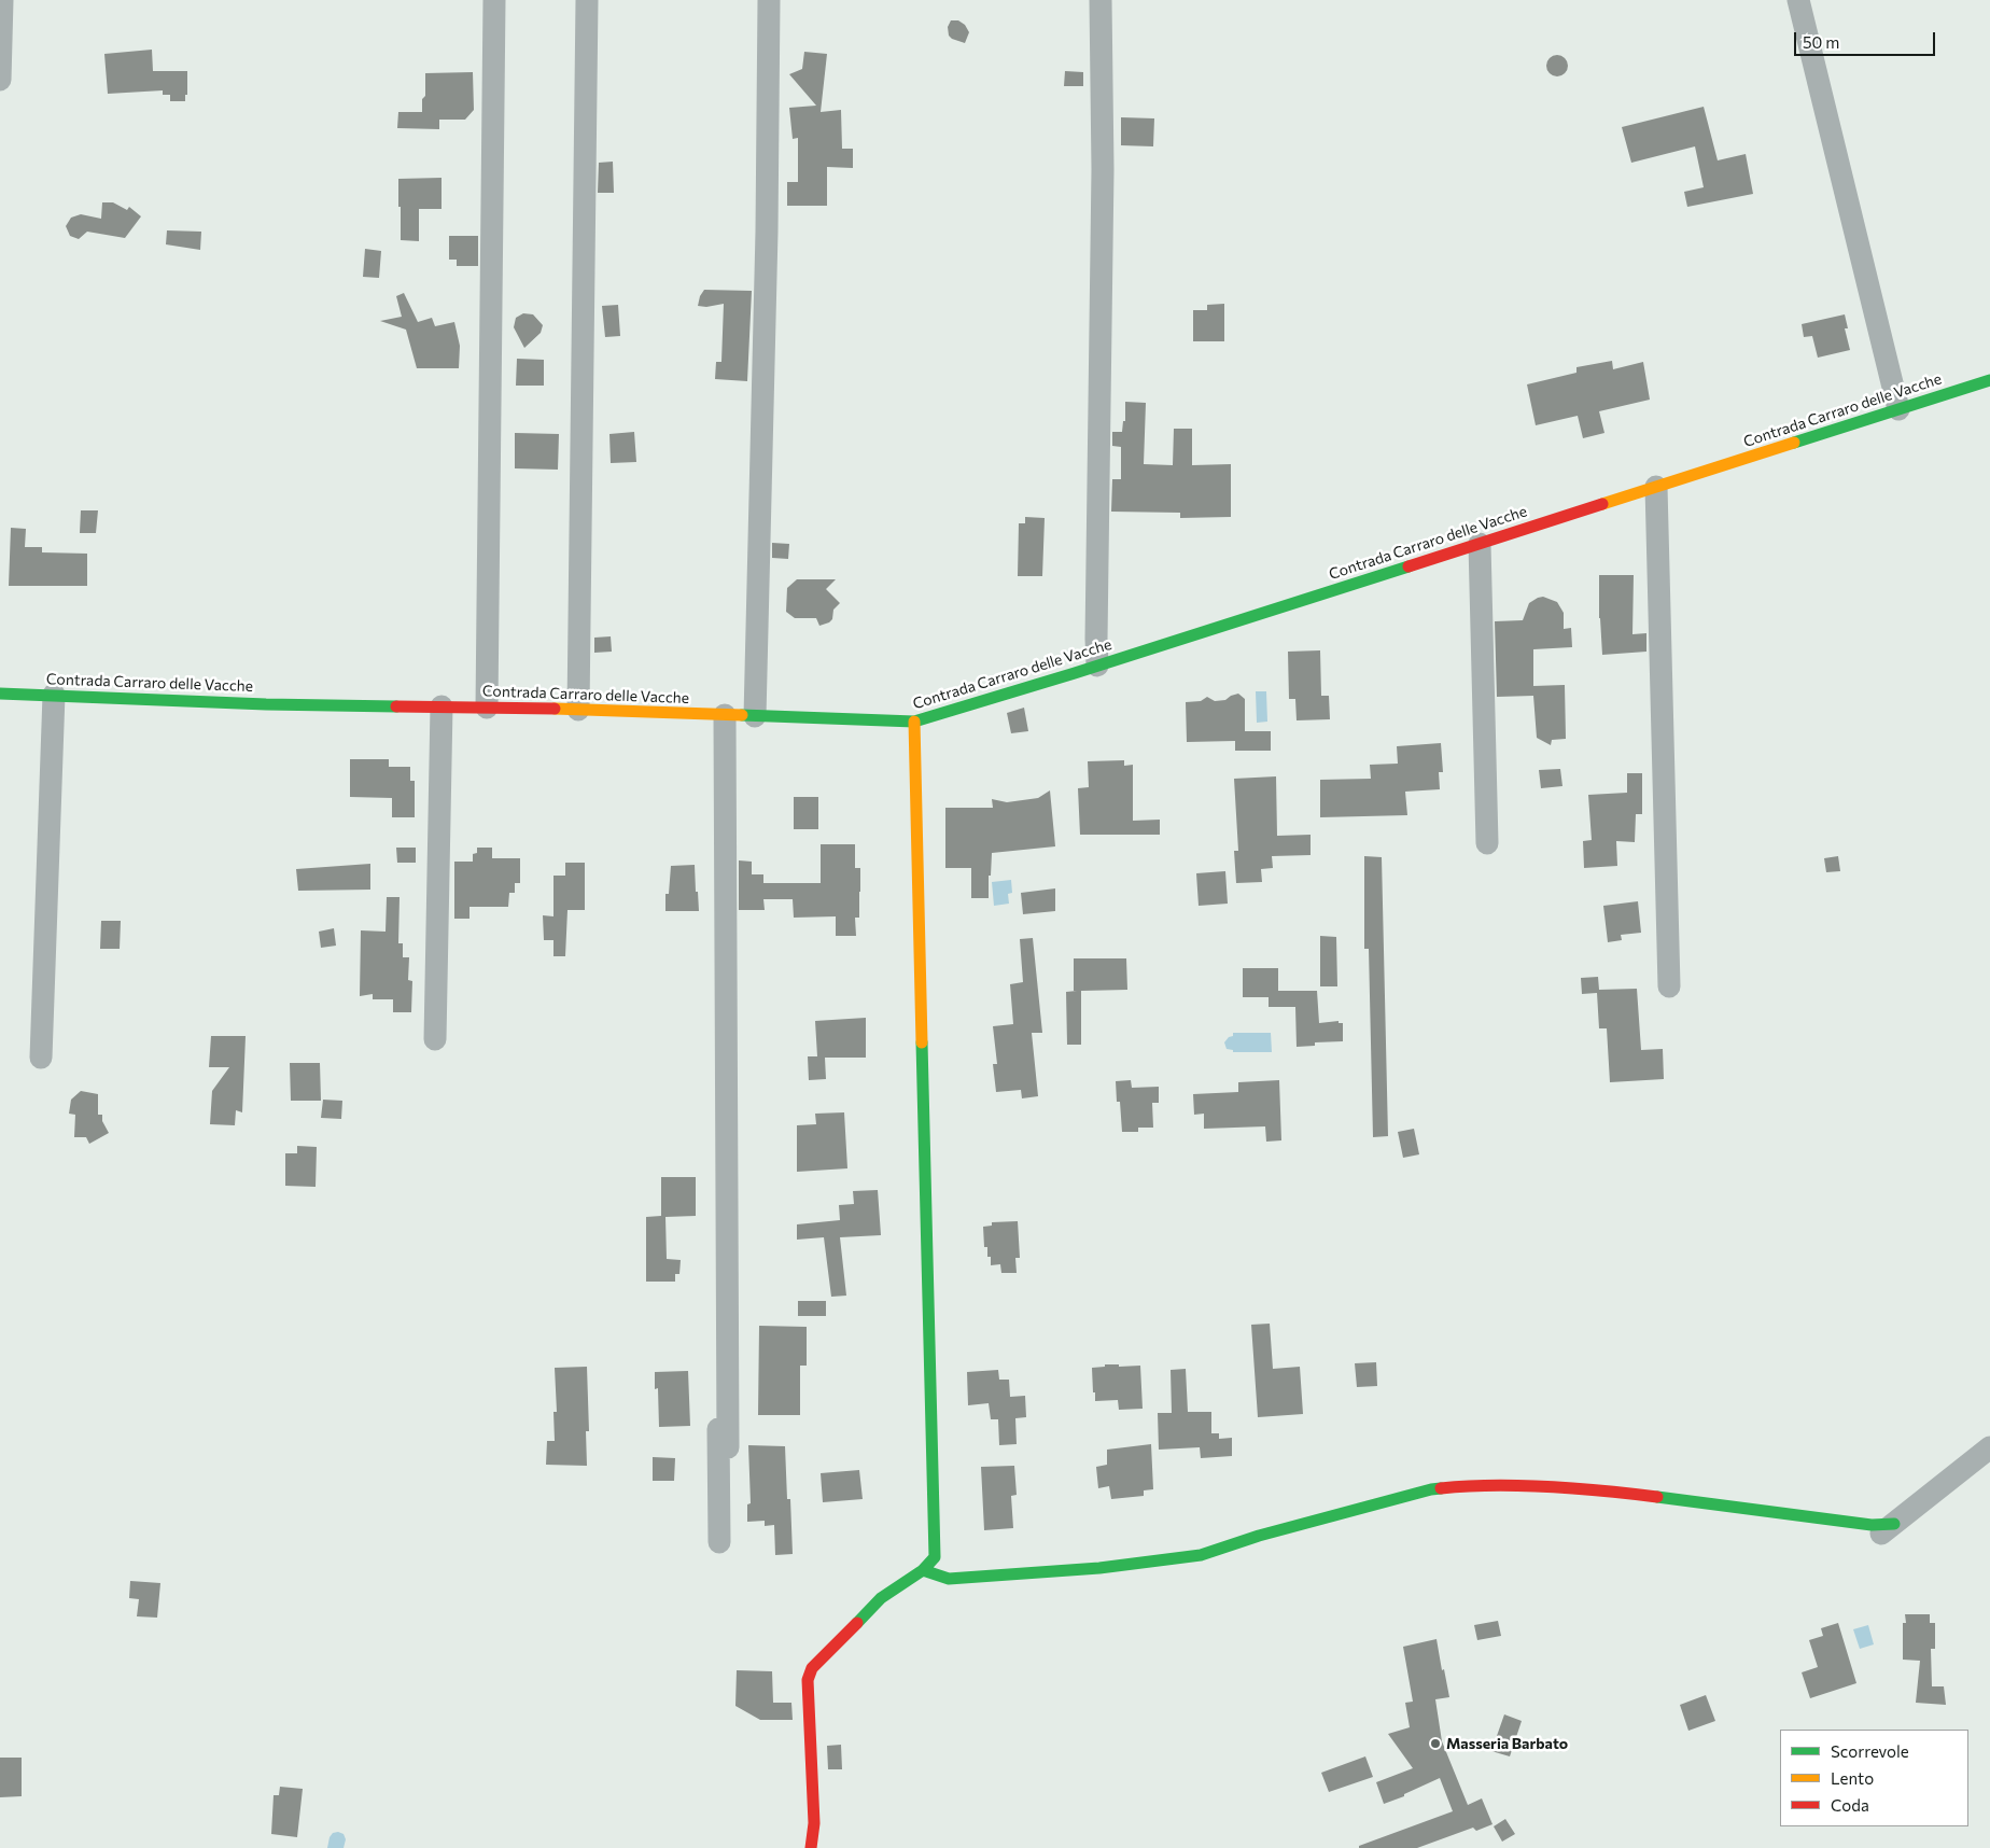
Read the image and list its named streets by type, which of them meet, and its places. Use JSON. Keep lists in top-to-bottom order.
{
  "streets": {
    "street": ["Contrada Carraro delle Vacche"]
  },
  "places": ["Masseria Barbato"],
  "legend": ["Scorrevole", "Lento", "Coda"],
  "scale_bar": "50 m"
}
